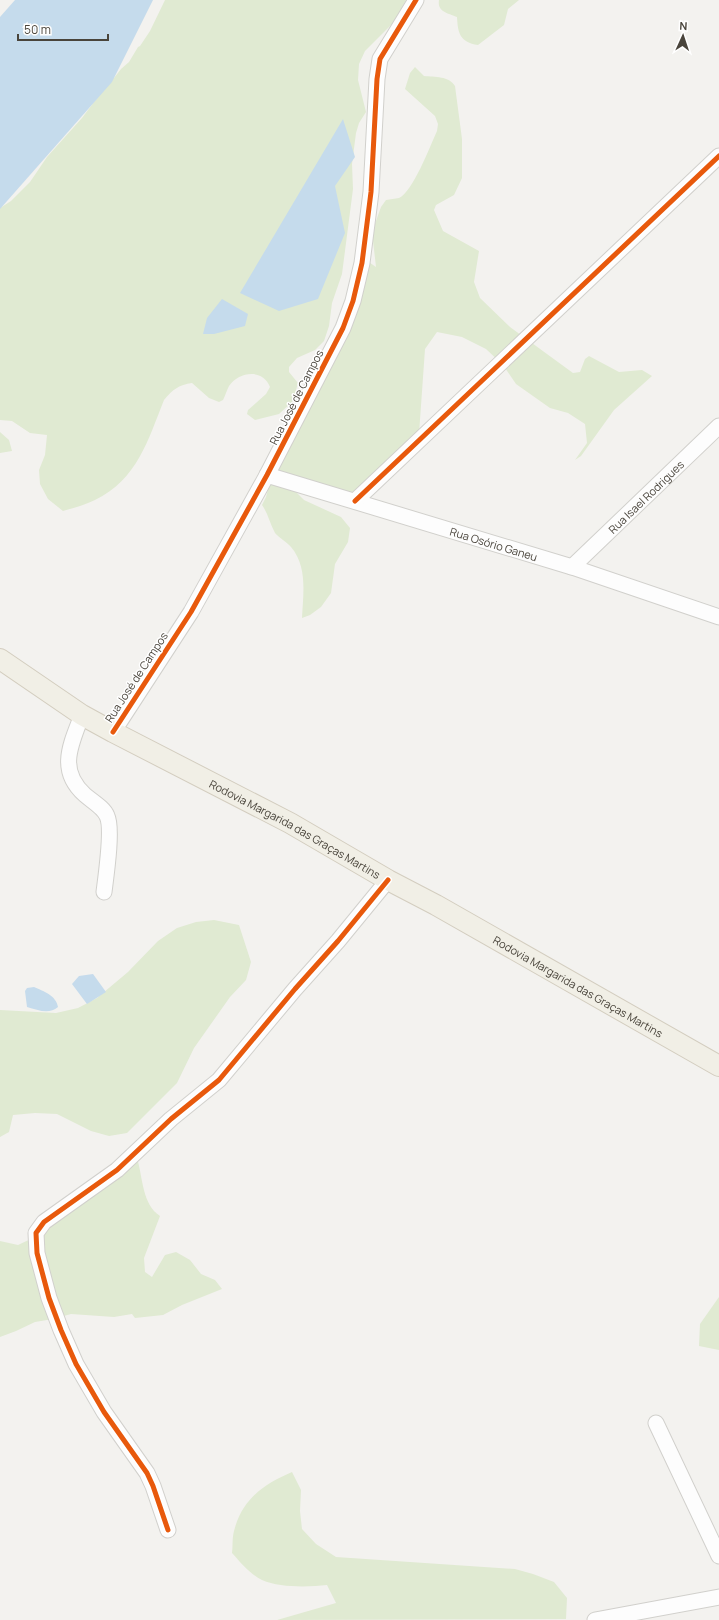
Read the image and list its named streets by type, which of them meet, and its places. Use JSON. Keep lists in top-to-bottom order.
{
  "streets": {
    "main road": ["Rodovia Margarida das Graças Martins"],
    "street": ["Rua José de Campos", "Rua Isael Rodrigues", "Rua Osório Ganeu"]
  },
  "crossings": [
    ["Rua José de Campos", "Rua Osório Ganeu"],
    ["Rua José de Campos", "Rodovia Margarida das Graças Martins"],
    ["Rua Isael Rodrigues", "Rua Osório Ganeu"]
  ],
  "scale_bar": "50 m",
  "north": "top"
}
